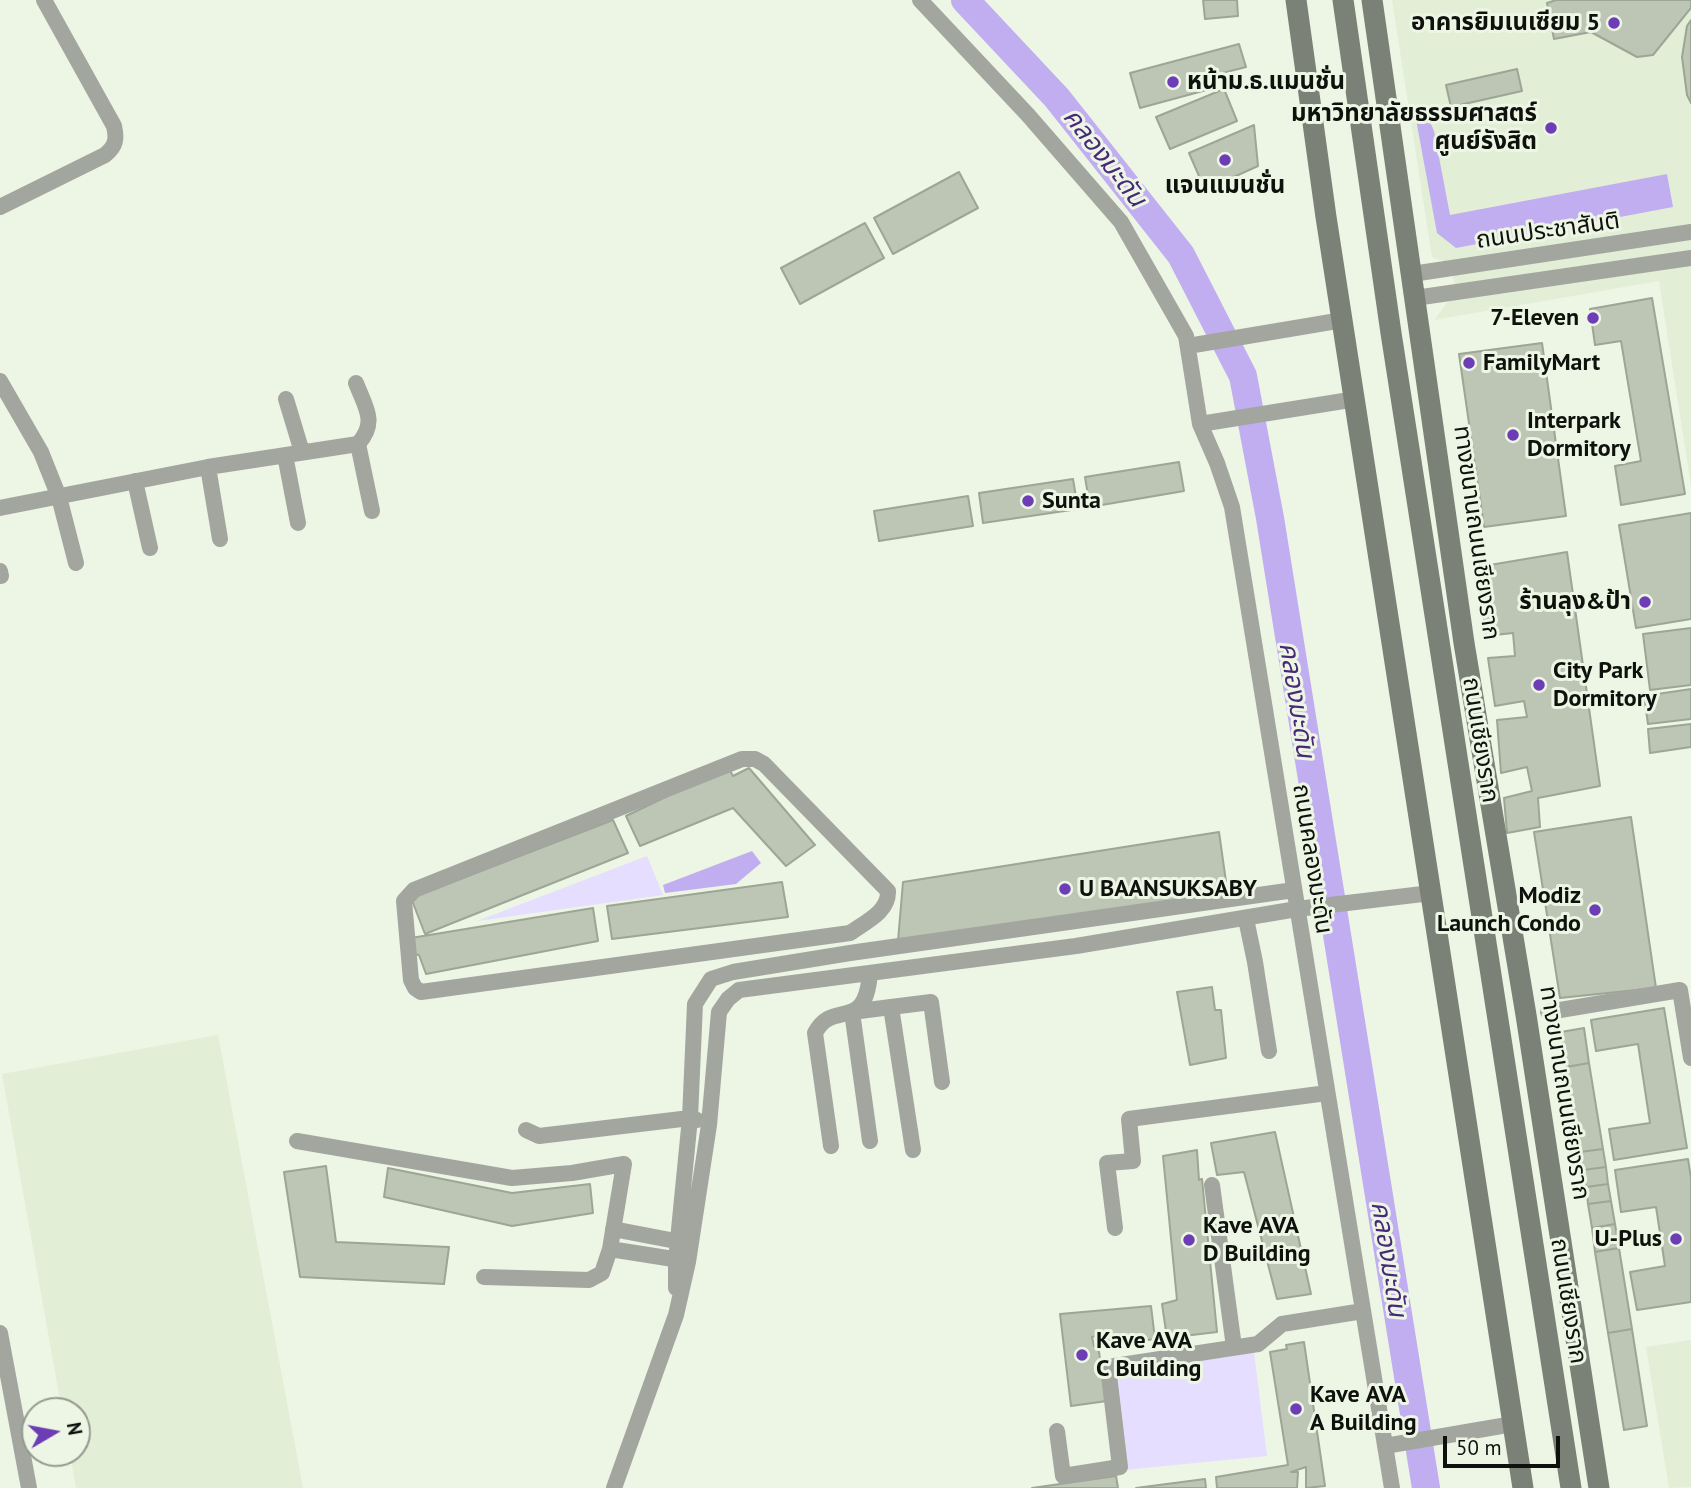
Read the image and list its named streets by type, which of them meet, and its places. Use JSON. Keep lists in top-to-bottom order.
{
  "streets": {
    "main road": ["ทางขนานถนนเชียงราก", "ถนนเชียงราก"],
    "street": ["ถนนประชาสันติ", "ถนนคลองมะดัน"]
  },
  "crossings": [
    ["ถนนประชาสันติ", "ทางขนานถนนเชียงราก"]
  ],
  "water": ["คลองมะดัน"],
  "places": [
    "อาคารยิมเนเซียม 5",
    "หน้าม.ธ.แมนชั่น",
    "มหาวิทยาลัยธรรมศาสตร์ ศูนย์รังสิต",
    "แจนแมนชั่น",
    "7-Eleven",
    "FamilyMart",
    "Interpark Dormitory",
    "Sunta",
    "ร้านลุง&ป้า",
    "City Park Dormitory",
    "U BAANSUKSABY",
    "Modiz Launch Condo",
    "U-Plus",
    "Kave AVA D Building",
    "Kave AVA C Building",
    "Kave AVA A Building"
  ],
  "scale_bar": "50 m",
  "north": "right"
}
